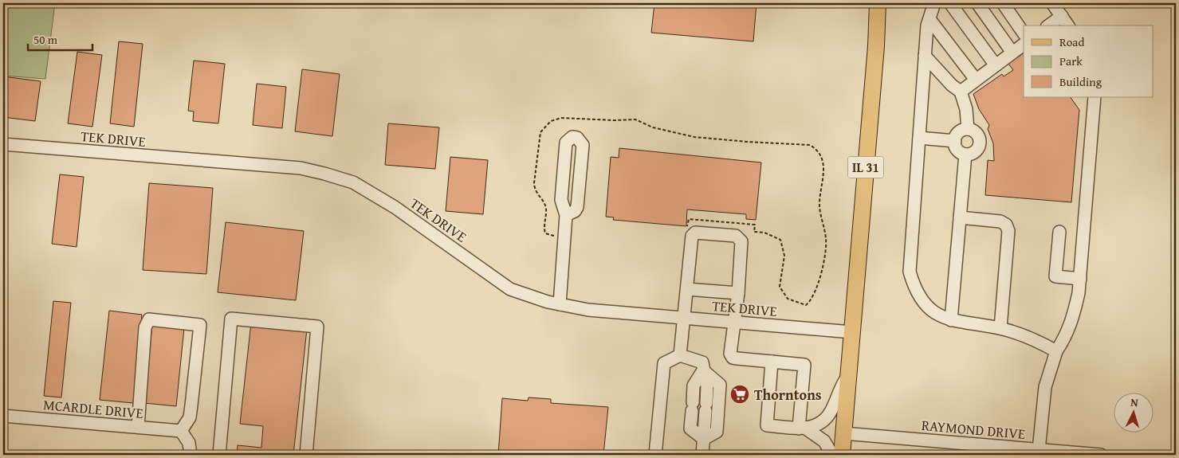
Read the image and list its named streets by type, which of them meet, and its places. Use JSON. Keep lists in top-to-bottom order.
{
  "streets": {
    "main road": ["IL 31"],
    "street": ["TEK DRIVE", "MCARDLE DRIVE", "RAYMOND DRIVE"]
  },
  "crossings": [
    ["TEK DRIVE", "IL 31"],
    ["IL 31", "RAYMOND DRIVE"]
  ],
  "places": {
    "supermarket": ["Thorntons"]
  },
  "legend": ["Road", "Park", "Building"],
  "scale_bar": "50 m",
  "north": "top"
}
